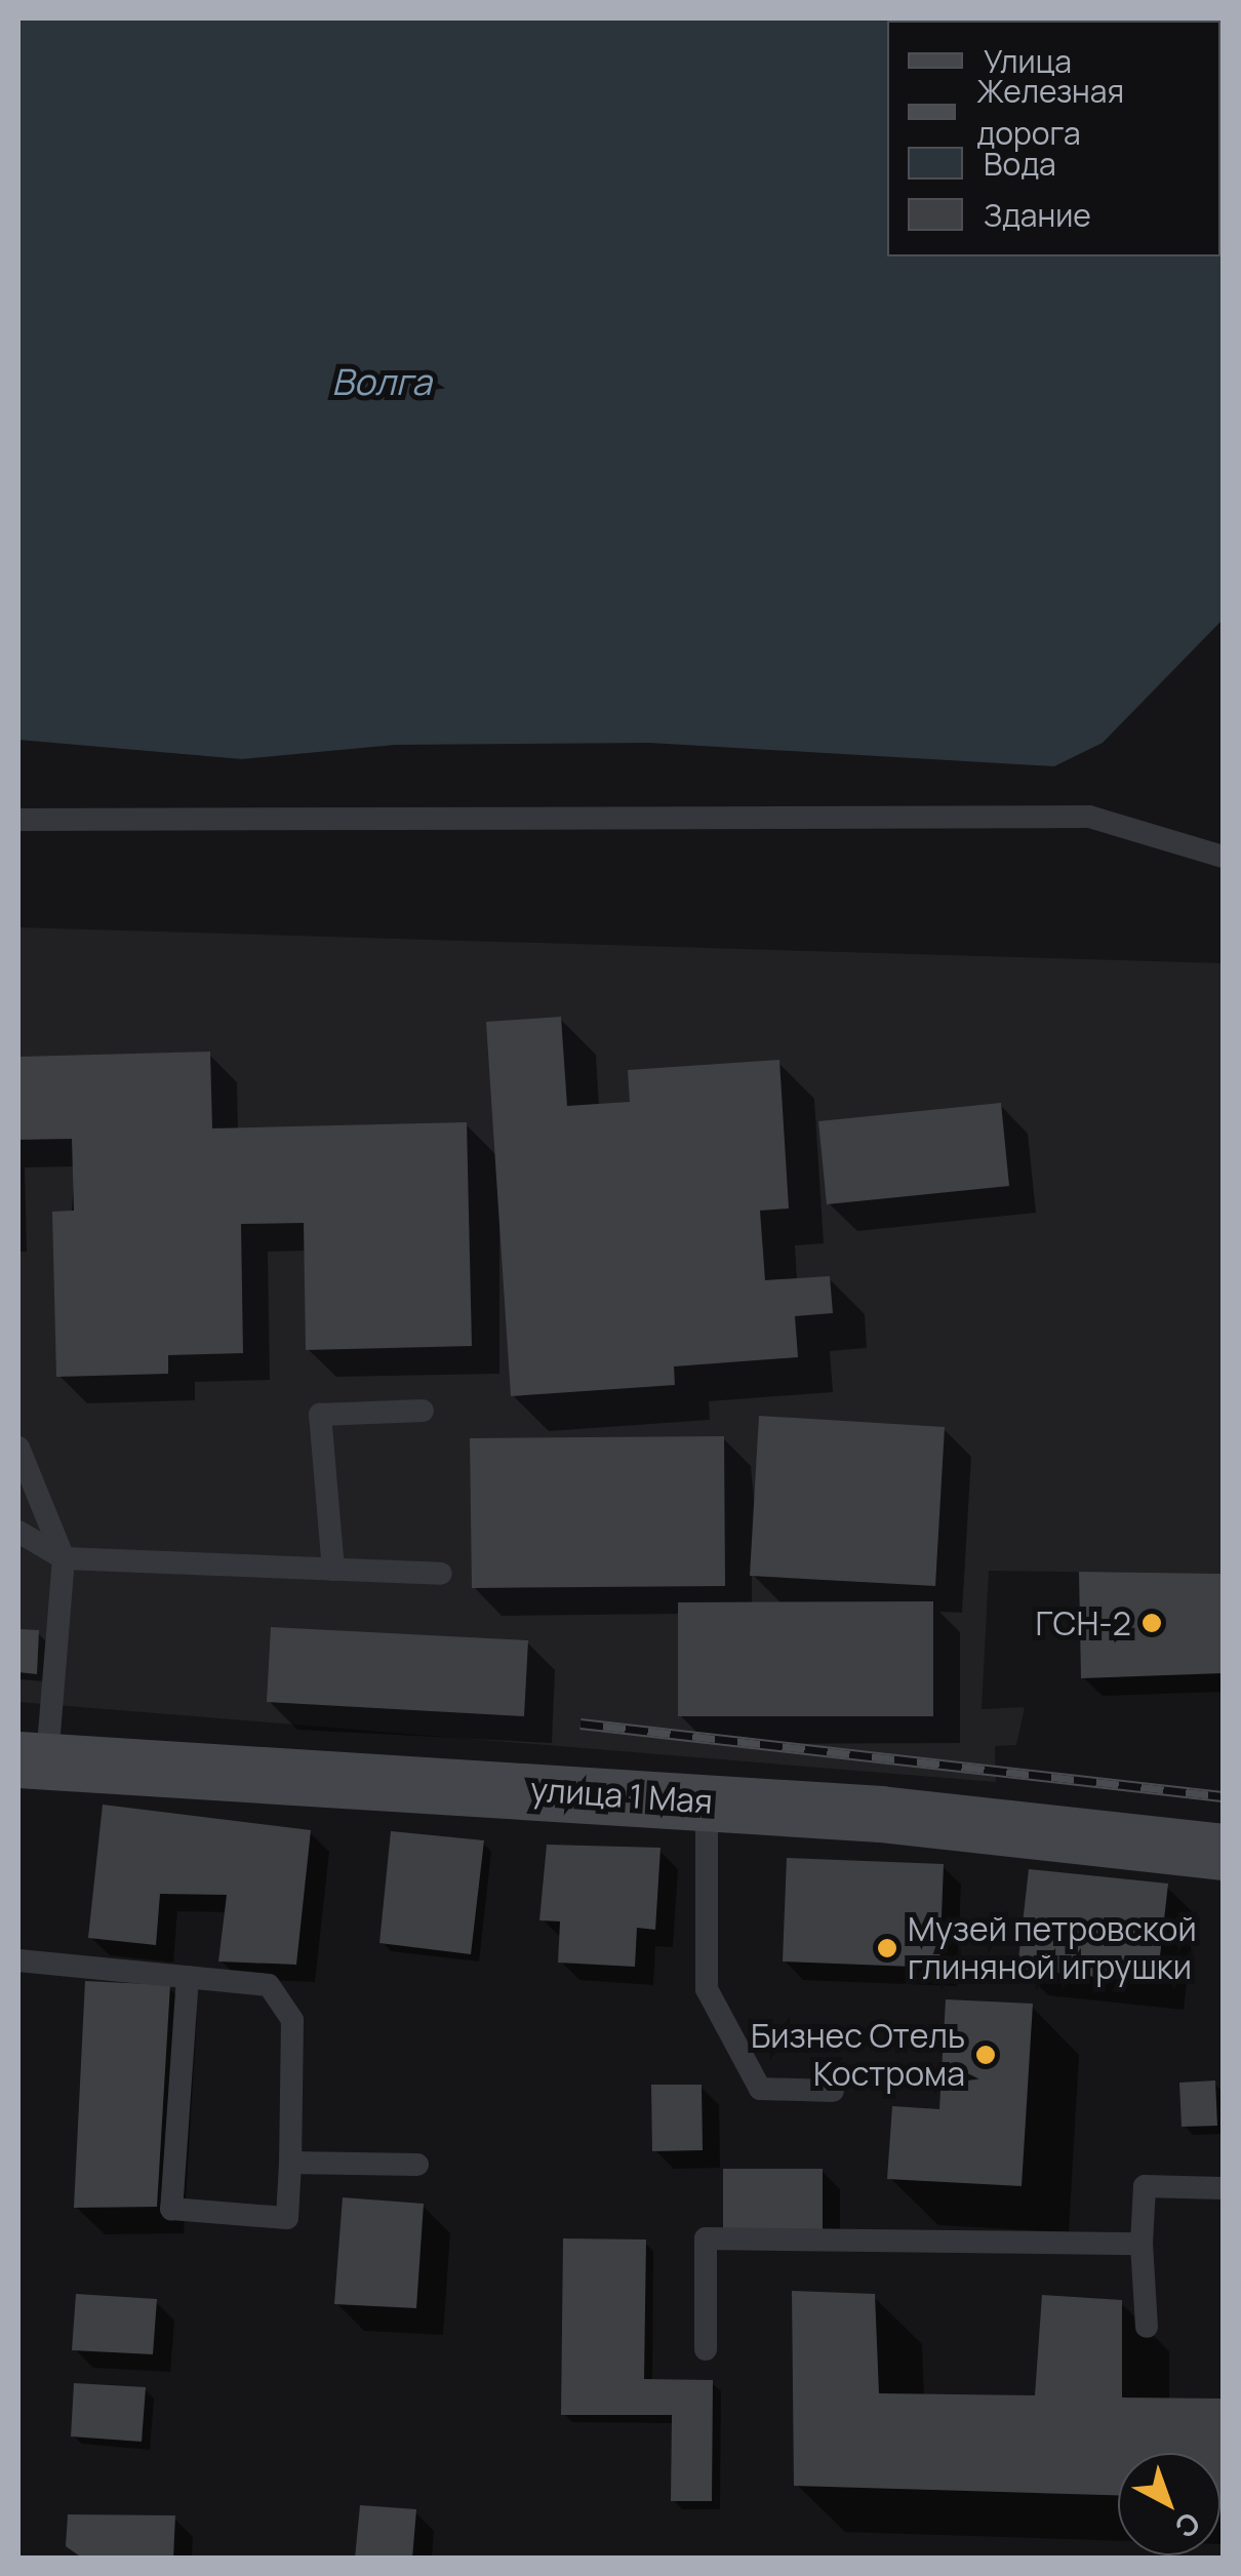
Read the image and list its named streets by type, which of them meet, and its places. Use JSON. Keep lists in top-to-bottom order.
{
  "streets": {
    "street": ["улица 1 Мая"]
  },
  "water": ["Волга"],
  "places": ["ГСН-2", "Музей петровской глиняной игрушки", "Бизнес Отель Кострома"],
  "legend": [
    "Улица",
    "Железная дорога",
    "Вода",
    "Здание"
  ],
  "north": "bottom right"
}
